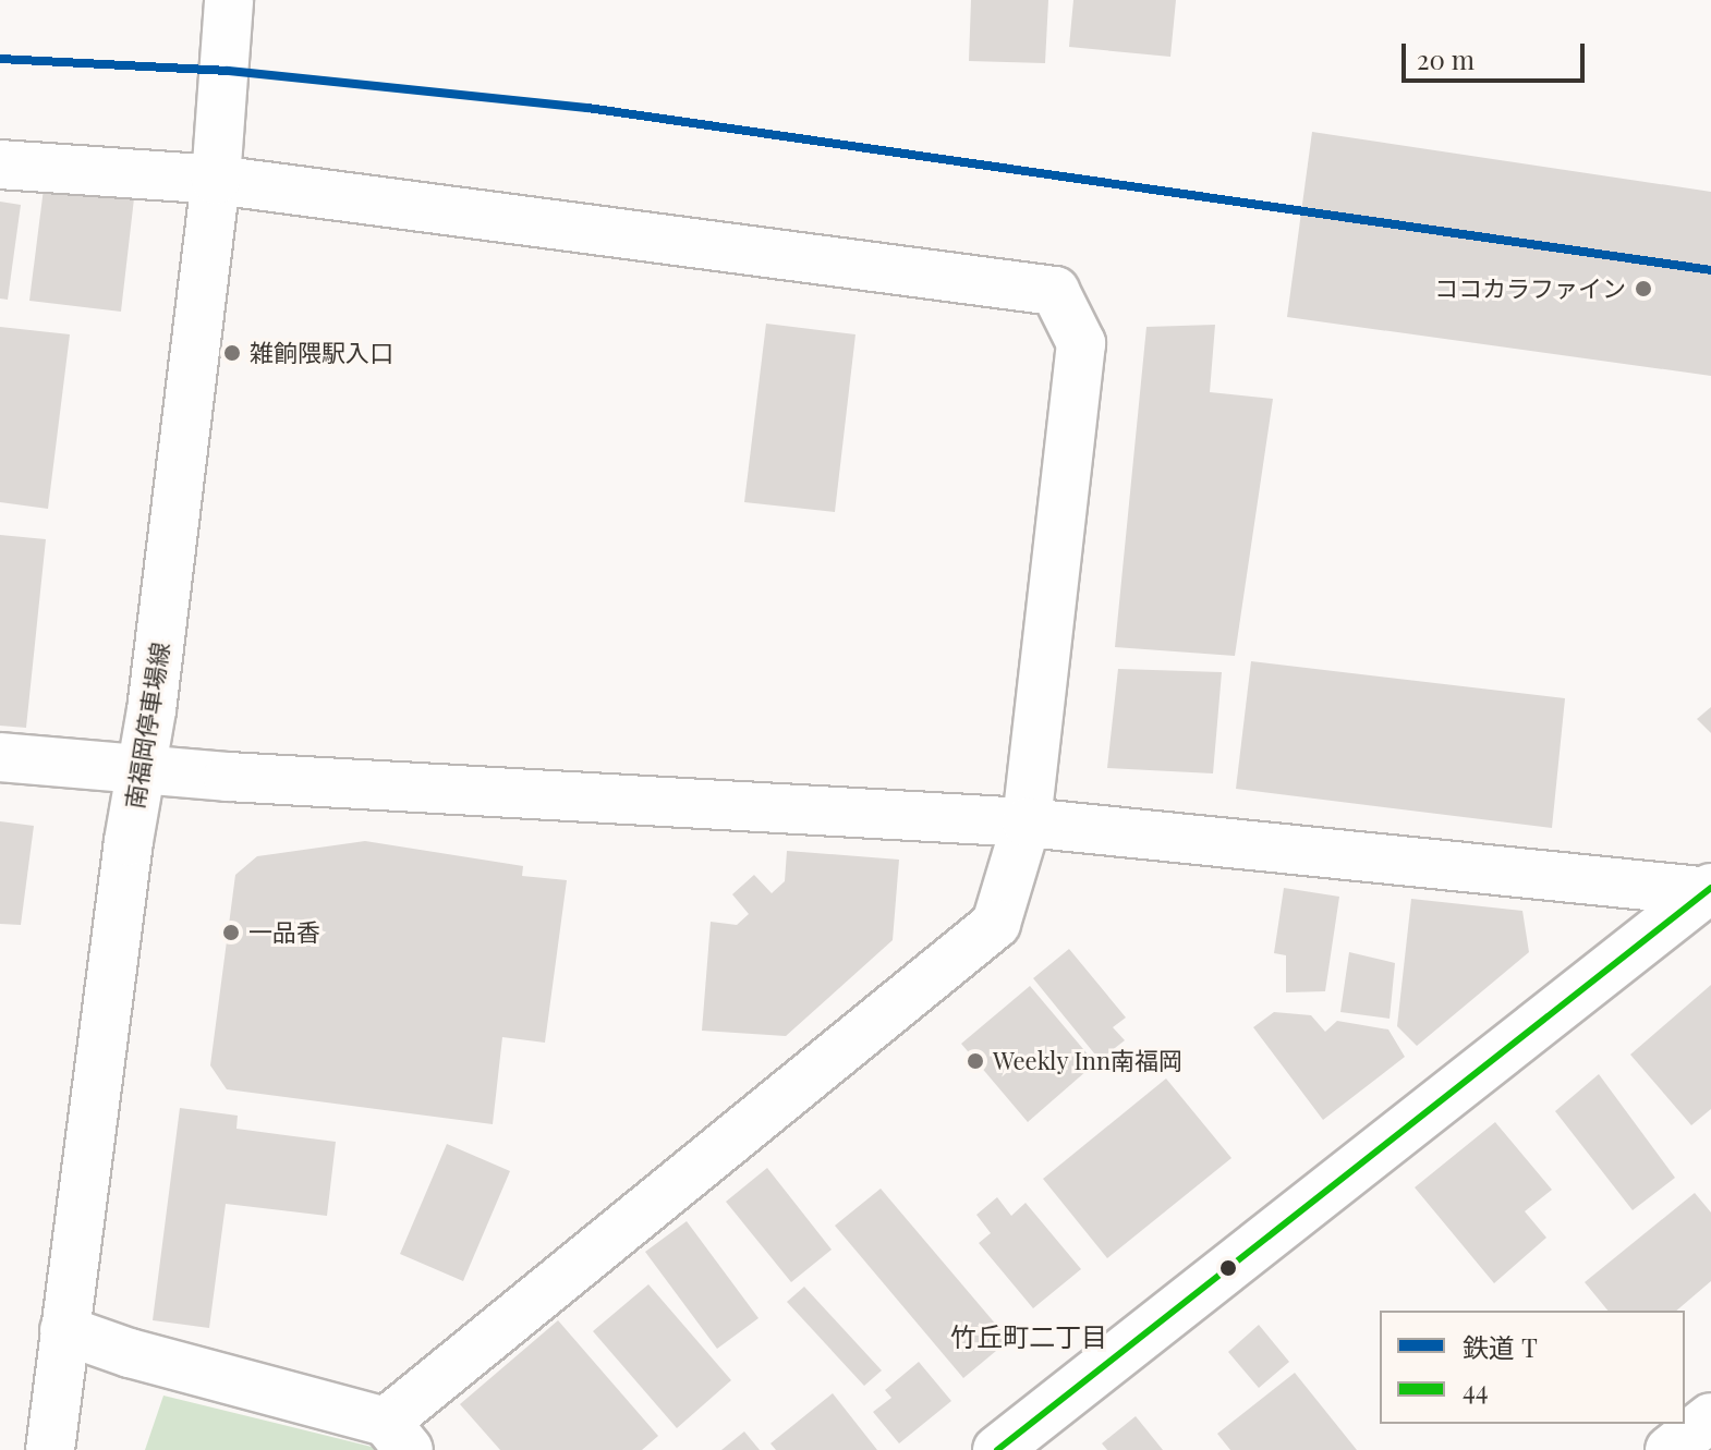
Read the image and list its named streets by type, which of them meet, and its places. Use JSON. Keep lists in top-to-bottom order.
{
  "streets": {
    "street": ["南福岡停車場線"]
  },
  "districts": ["竹丘町二丁目"],
  "places": [
    "ココカラファイン",
    "雑餉隈駅入口",
    "一品香",
    "Weekly Inn南福岡"
  ],
  "lines": ["rail line T", "transit line 44"],
  "legend": ["鉄道 T", "44"],
  "scale_bar": "20 m"
}
